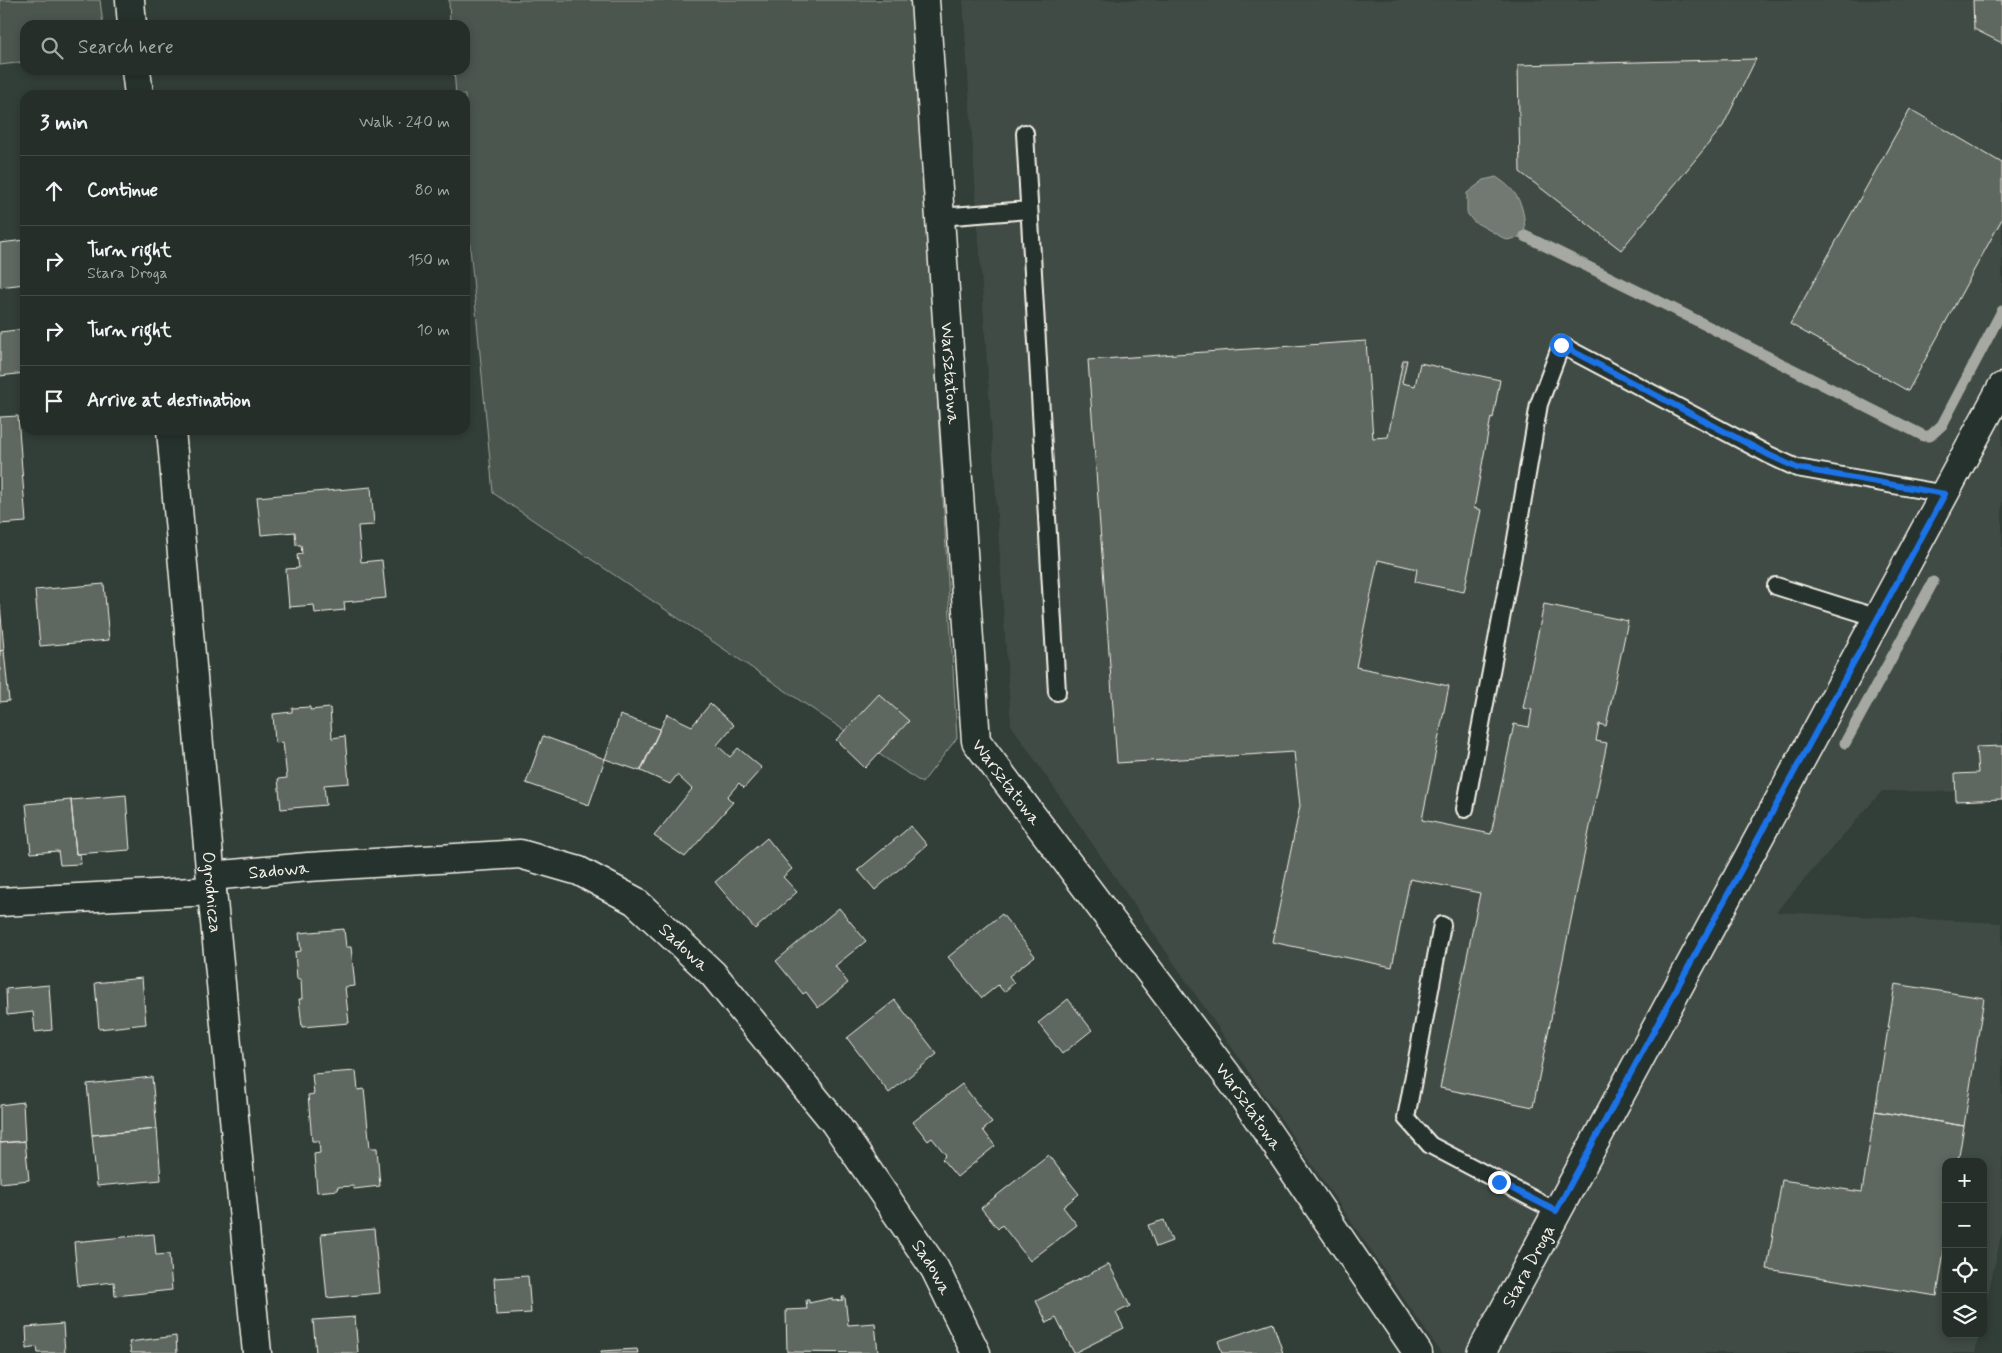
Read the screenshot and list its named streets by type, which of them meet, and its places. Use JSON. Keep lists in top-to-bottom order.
{
  "streets": {
    "street": [
      "Warsztatowa",
      "Sadowa",
      "Ogrodnicza",
      "Stara Droga"
    ]
  },
  "crossings": [
    ["Sadowa", "Ogrodnicza"]
  ],
  "page": {
    "search": "Search here",
    "heading": ["3 min", "Walk · 240 m"],
    "list": [
      ["Continue", "80 m"],
      ["Turn right", "Stara Droga", "150 m"],
      ["Turn right", "10 m"],
      "Arrive at destination"
    ],
    "map_buttons": ["+", "−"]
  }
}
